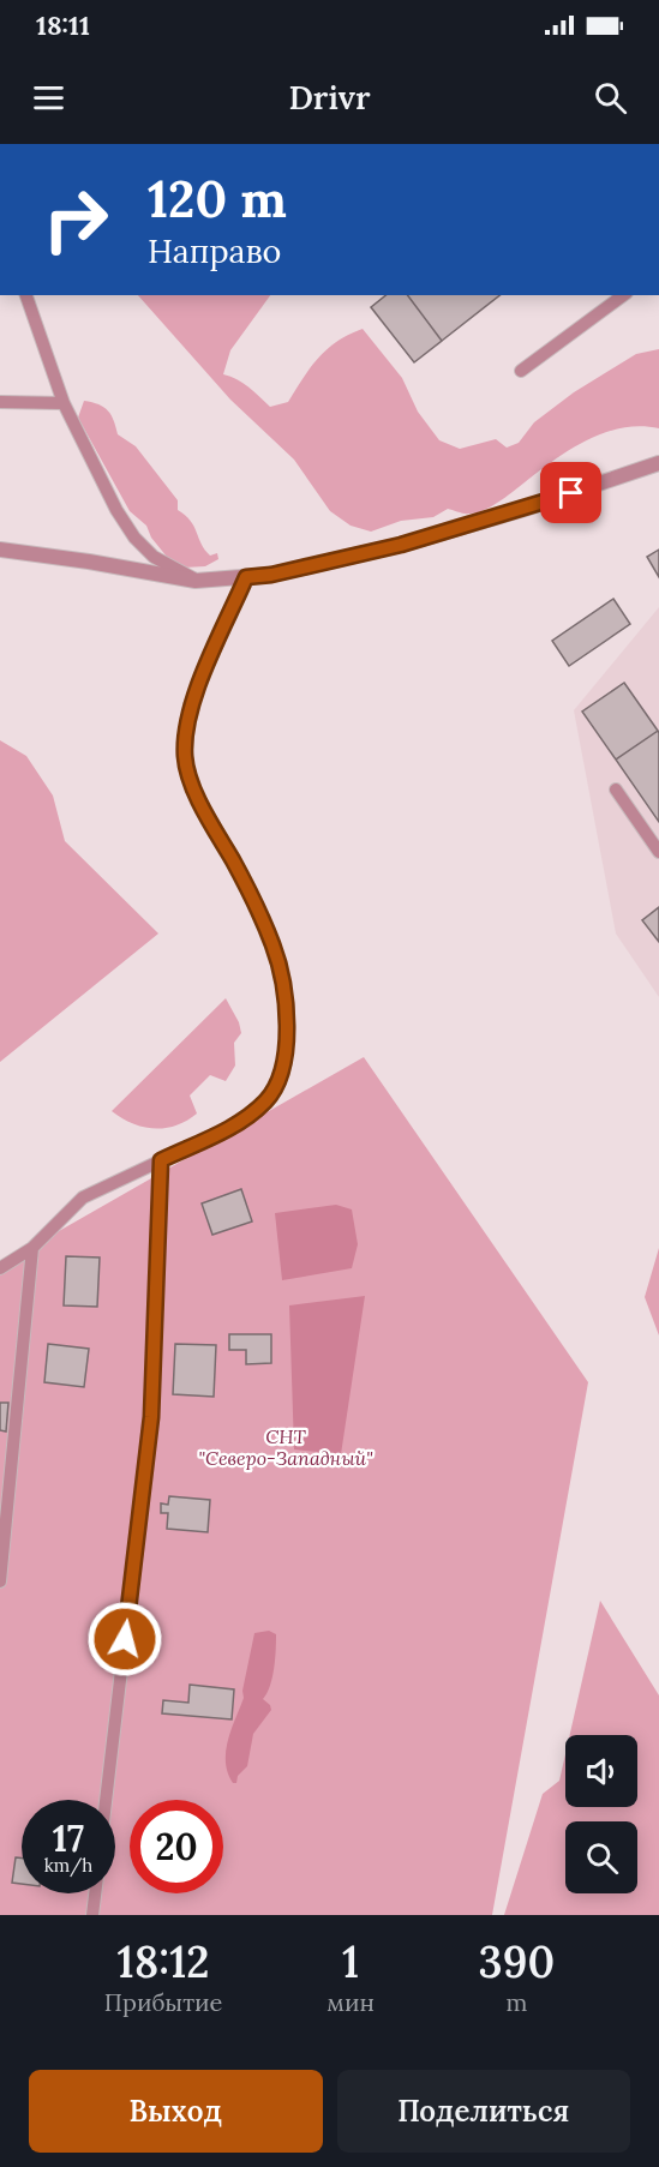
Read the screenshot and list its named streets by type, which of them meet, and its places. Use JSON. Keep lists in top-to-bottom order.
{
  "parks": ["СНТ \"Северо-Западный\""],
  "page": {
    "status": "18:11",
    "header": "Drivr",
    "turn": ["120 m", "Направо"],
    "speed": "17 km/h",
    "limit": "20",
    "eta": [
      "18:12",
      "Прибытие",
      "1",
      "мин",
      "390",
      "m"
    ],
    "buttons": ["Выход", "Поделиться"]
  }
}
